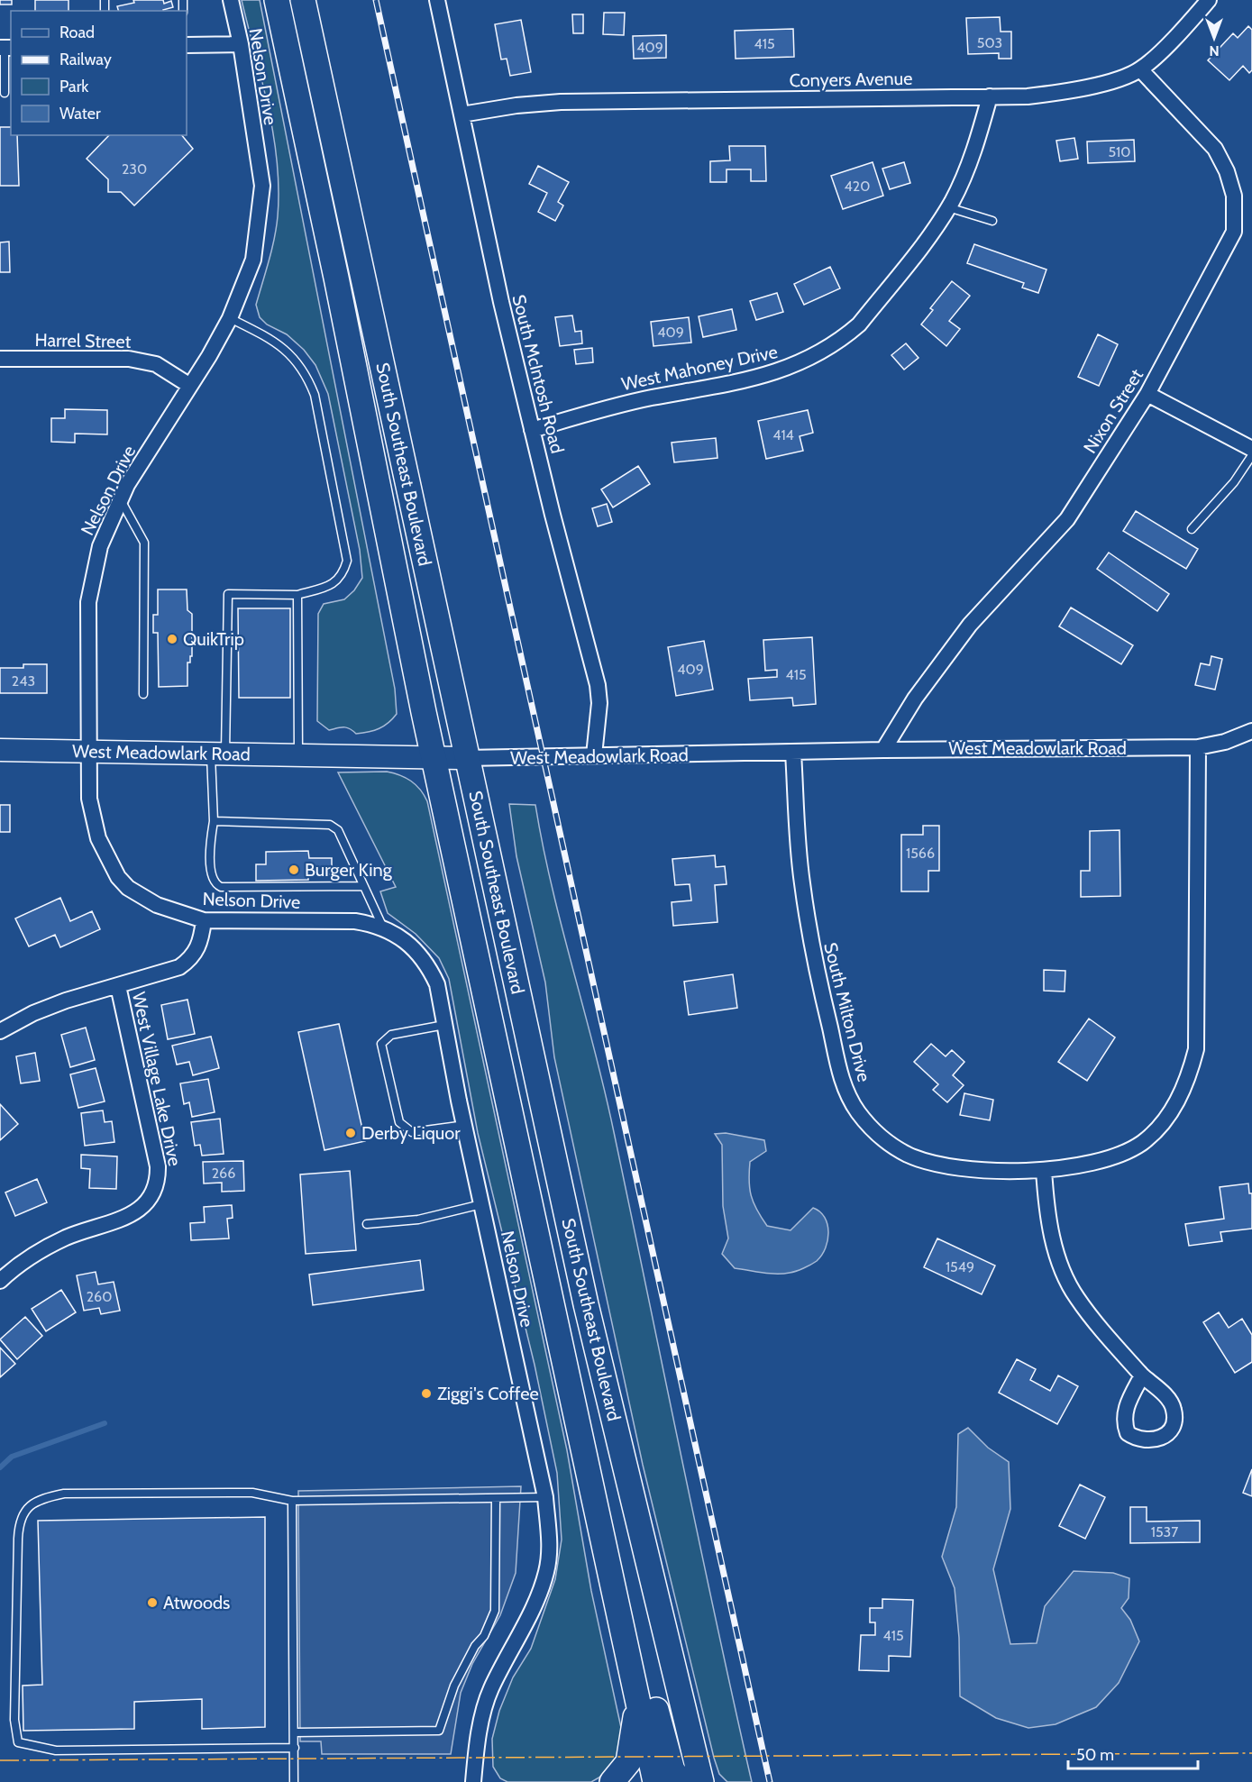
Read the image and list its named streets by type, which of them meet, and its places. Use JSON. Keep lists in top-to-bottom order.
{
  "streets": {
    "main road": ["South Southeast Boulevard", "West Meadowlark Road"],
    "street": [
      "Nelson Drive",
      "Conyers Avenue",
      "Harrel Street",
      "West Mahoney Drive",
      "South McIntosh Road",
      "Nixon Street",
      "South Milton Drive",
      "West Village Lake Drive"
    ]
  },
  "crossings": [
    ["Nelson Drive", "Harrel Street"],
    ["Nelson Drive", "West Meadowlark Road"],
    ["Conyers Avenue", "West Mahoney Drive"],
    ["Conyers Avenue", "South McIntosh Road"],
    ["Conyers Avenue", "Nixon Street"],
    ["West Mahoney Drive", "South McIntosh Road"],
    ["South McIntosh Road", "West Meadowlark Road"],
    ["Nixon Street", "West Meadowlark Road"],
    ["South Southeast Boulevard", "West Meadowlark Road"],
    ["West Meadowlark Road", "South Milton Drive"]
  ],
  "places": [
    "QuikTrip",
    "Burger King",
    "Derby Liquor",
    "Ziggi's Coffee",
    "Atwoods"
  ],
  "house_numbers": [
    "503",
    "415",
    "409",
    "510",
    "230",
    "420",
    "409",
    "414",
    "409",
    "415",
    "243",
    "1566",
    "266",
    "1549",
    "260",
    "1537",
    "415"
  ],
  "legend": [
    "Road",
    "Railway",
    "Park",
    "Water"
  ],
  "scale_bar": "50 m",
  "north": "bottom"
}
